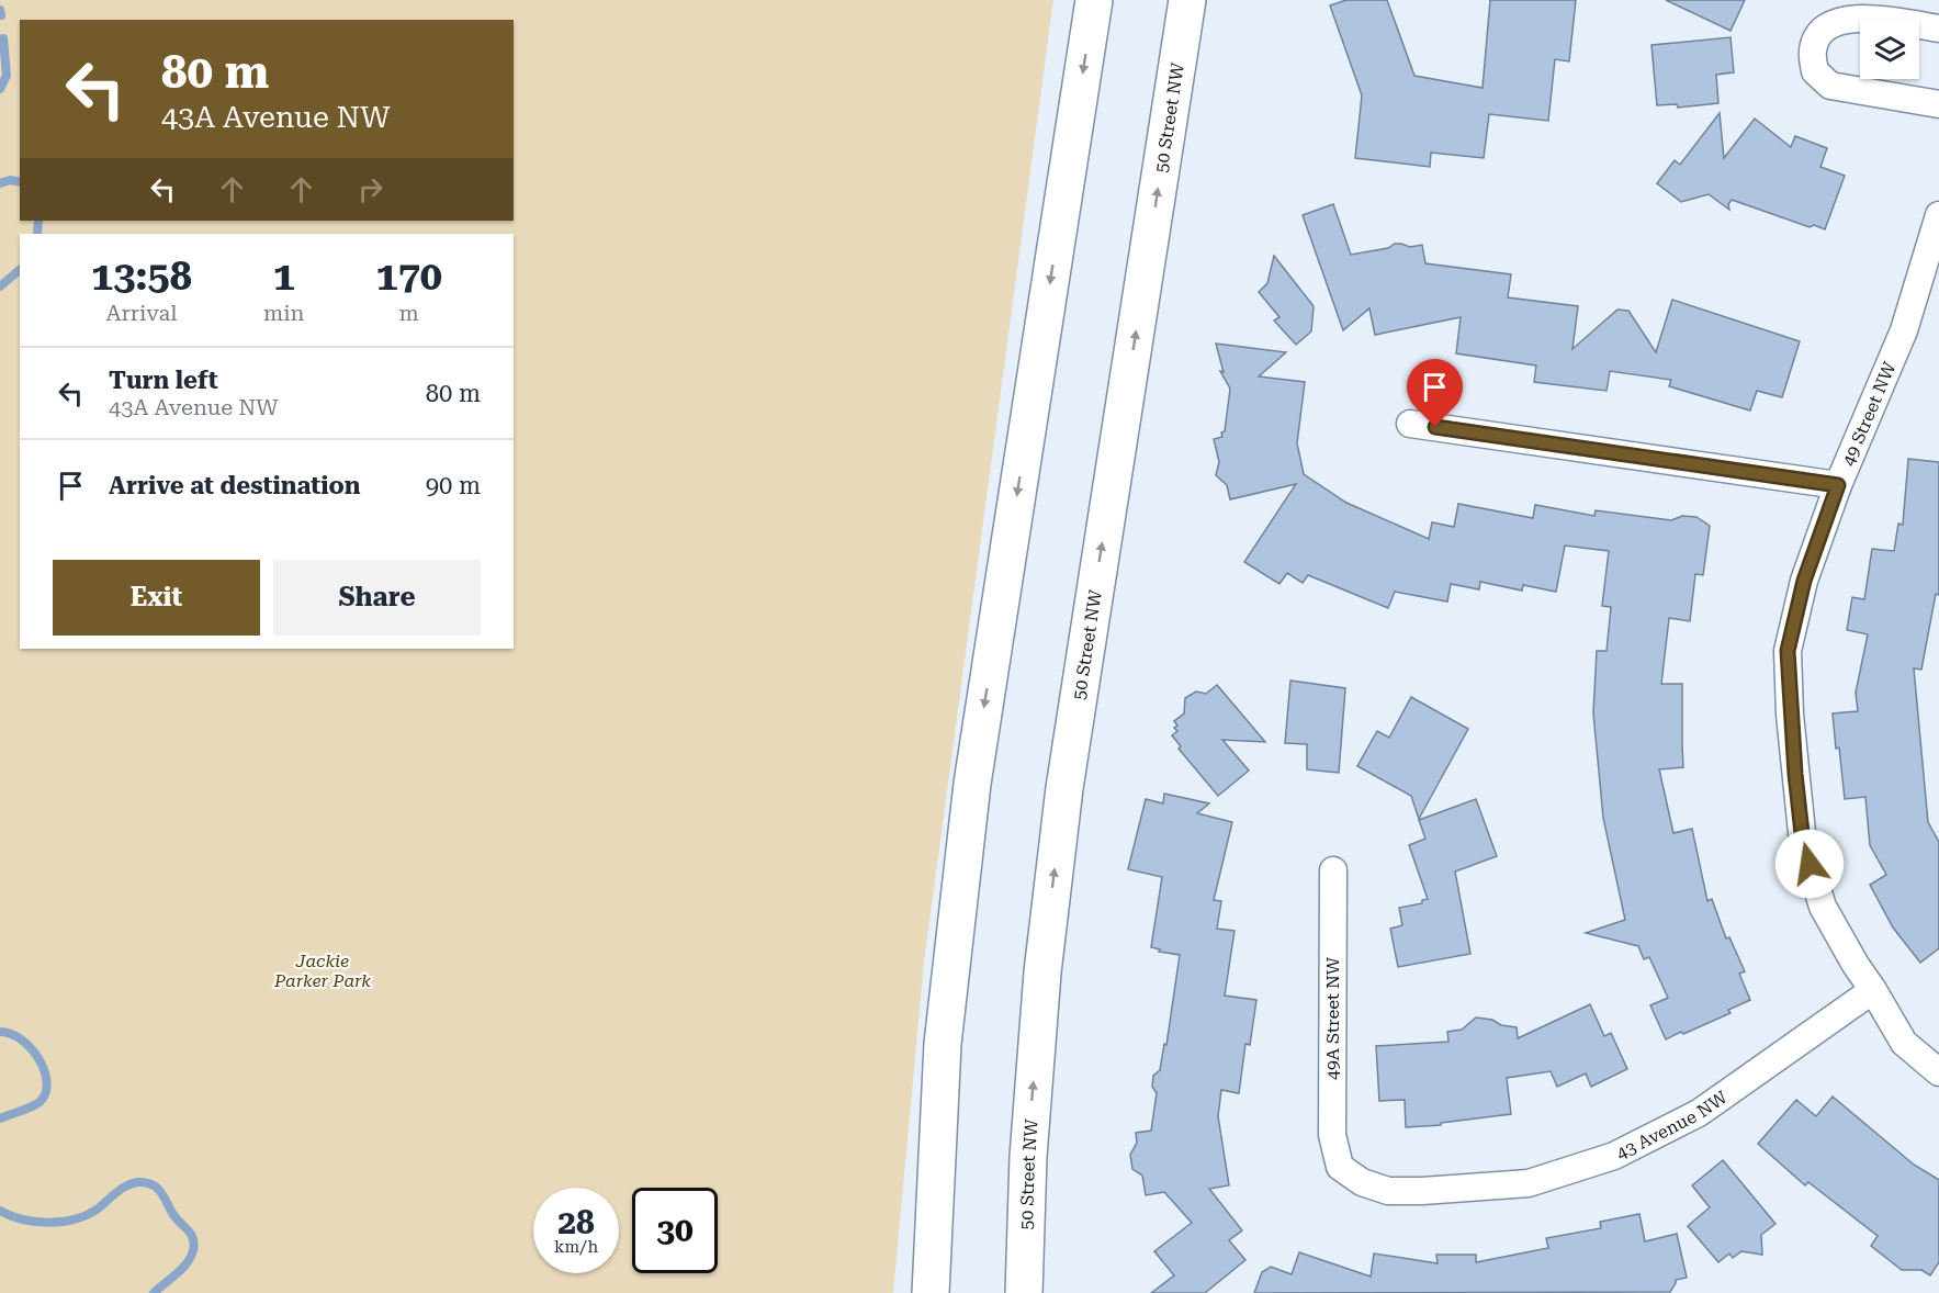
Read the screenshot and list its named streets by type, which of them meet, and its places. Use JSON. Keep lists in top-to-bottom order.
{
  "streets": {
    "main road": ["50 Street NW"],
    "street": ["49 Street NW", "49A Street NW", "43 Avenue NW"]
  },
  "crossings": [
    ["49 Street NW", "43 Avenue NW"],
    ["49A Street NW", "43 Avenue NW"]
  ],
  "parks": ["Jackie Parker Park"],
  "page": {
    "turn": ["80 m", "43A Avenue NW"],
    "eta": [
      "13:58",
      "Arrival",
      "1",
      "min",
      "170",
      "m"
    ],
    "list": [
      {
        "name": "Turn left",
        "note": "43A Avenue NW",
        "value": "80 m"
      },
      {
        "name": "Arrive at destination",
        "value": "90 m"
      }
    ],
    "buttons": ["Exit", "Share"],
    "speed": "28 km/h",
    "limit": "30"
  }
}
